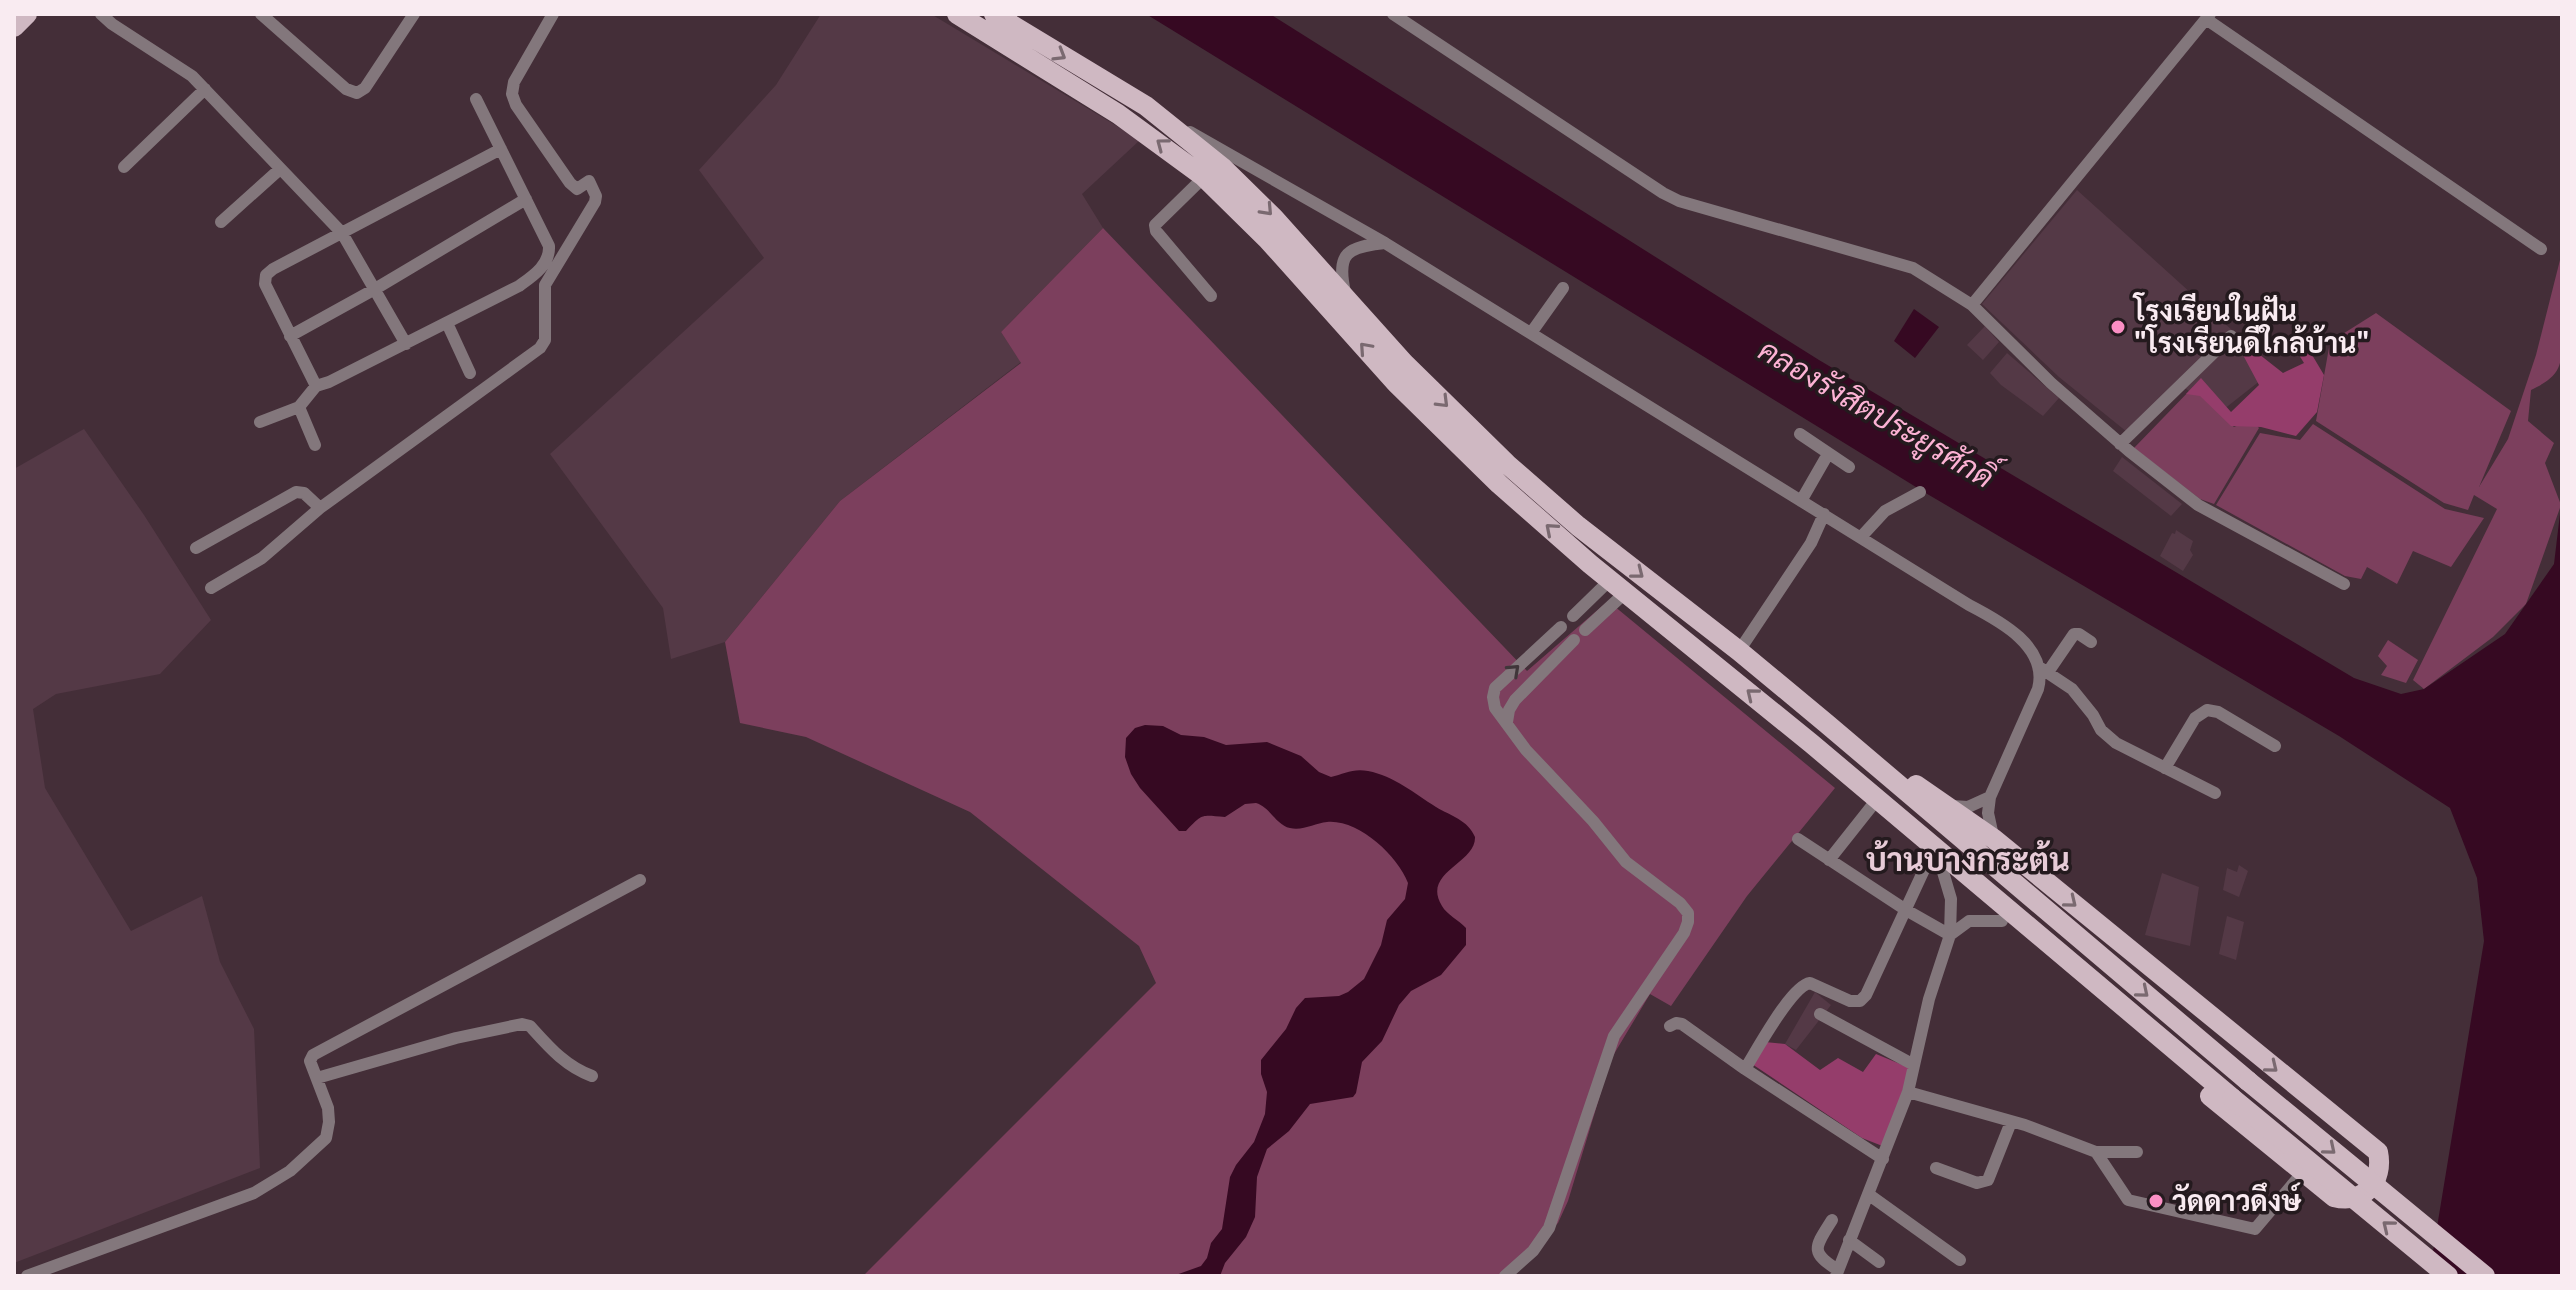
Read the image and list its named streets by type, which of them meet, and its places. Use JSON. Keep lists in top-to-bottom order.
{
  "districts": ["บ้านบางกระต้น"],
  "water": ["คลองรังสิตประยูรศักดิ์"],
  "places": ["โรงเรียนในฝัน \"โรงเรียนดีใกล้บ้าน\"", "วัดดาวดึงษ์"]
}
